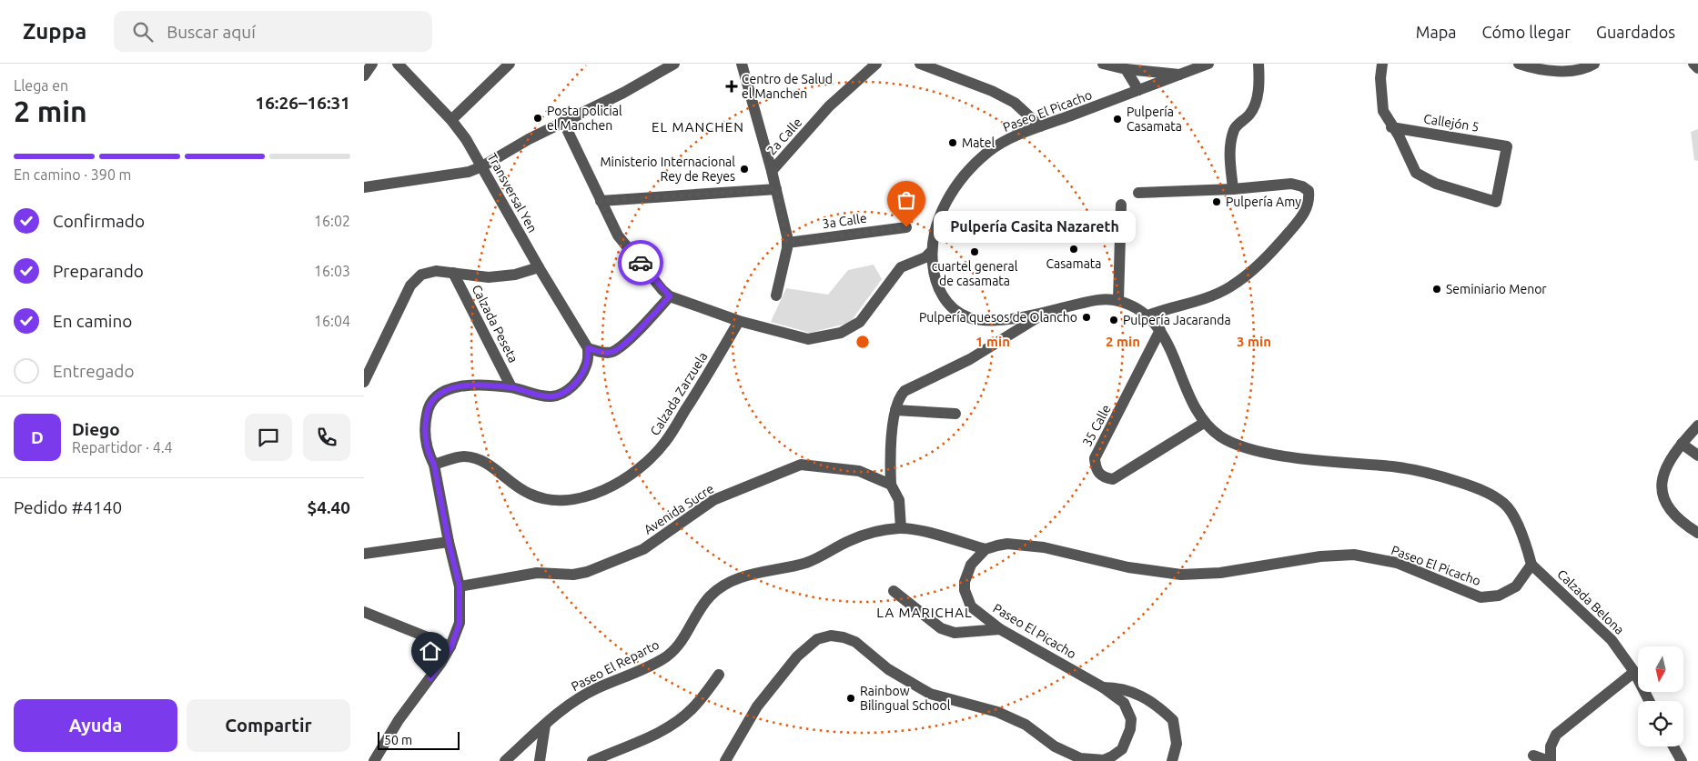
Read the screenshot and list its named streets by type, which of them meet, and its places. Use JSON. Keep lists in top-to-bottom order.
{
  "streets": {
    "street": [
      "Paseo El Picacho",
      "Callejón 5",
      "2a Calle",
      "Transversal Yen",
      "3a Calle",
      "Calzada Peseta",
      "Calzada Zarzuela",
      "35 Calle",
      "Avenida Sucre",
      "Calzada Belona",
      "Paseo El Reparto"
    ]
  },
  "crossings": [
    ["Paseo El Picacho", "35 Calle"],
    ["Paseo El Picacho", "Calzada Belona"],
    ["Paseo El Picacho", "Paseo El Reparto"]
  ],
  "districts": ["EL MANCHEN", "LA MARICHAL"],
  "places": {
    "health": ["Centro de Salud el Manchen"],
    "other": [
      "Posta policial el Manchen",
      "Pulpería Casamata",
      "Matel",
      "Ministerio Internacional Rey de Reyes",
      "Pulpería Amy",
      "Pulpería Casita Nazareth",
      "Casamata",
      "cuartel general de casamata",
      "Seminiario Menor",
      "Pulpería quesos de Olancho",
      "Pulpería Jacaranda",
      "Rainbow Bilingual School"
    ]
  },
  "scale_bar": "50 m",
  "north": "bottom",
  "page": {
    "header": "Zuppa",
    "search": "Buscar aquí",
    "nav": ["Mapa", "Cómo llegar", "Guardados"],
    "heading": ["2 min", "Llega en", "16:26–16:31"],
    "panel": [
      "Diego",
      "Repartidor · 4.4",
      "Pedido #4140",
      "$4.40"
    ],
    "bar": "En camino · 390 m",
    "list": [
      ["Confirmado", "16:02"],
      ["Preparando", "16:03"],
      ["En camino", "16:04"],
      "Entregado"
    ],
    "bubble": "Pulpería Casita Nazareth",
    "round": "D",
    "buttons": ["Ayuda", "Compartir"],
    "scale": "50 m"
  },
  "rings": ["1 min", "2 min", "3 min"]
}
